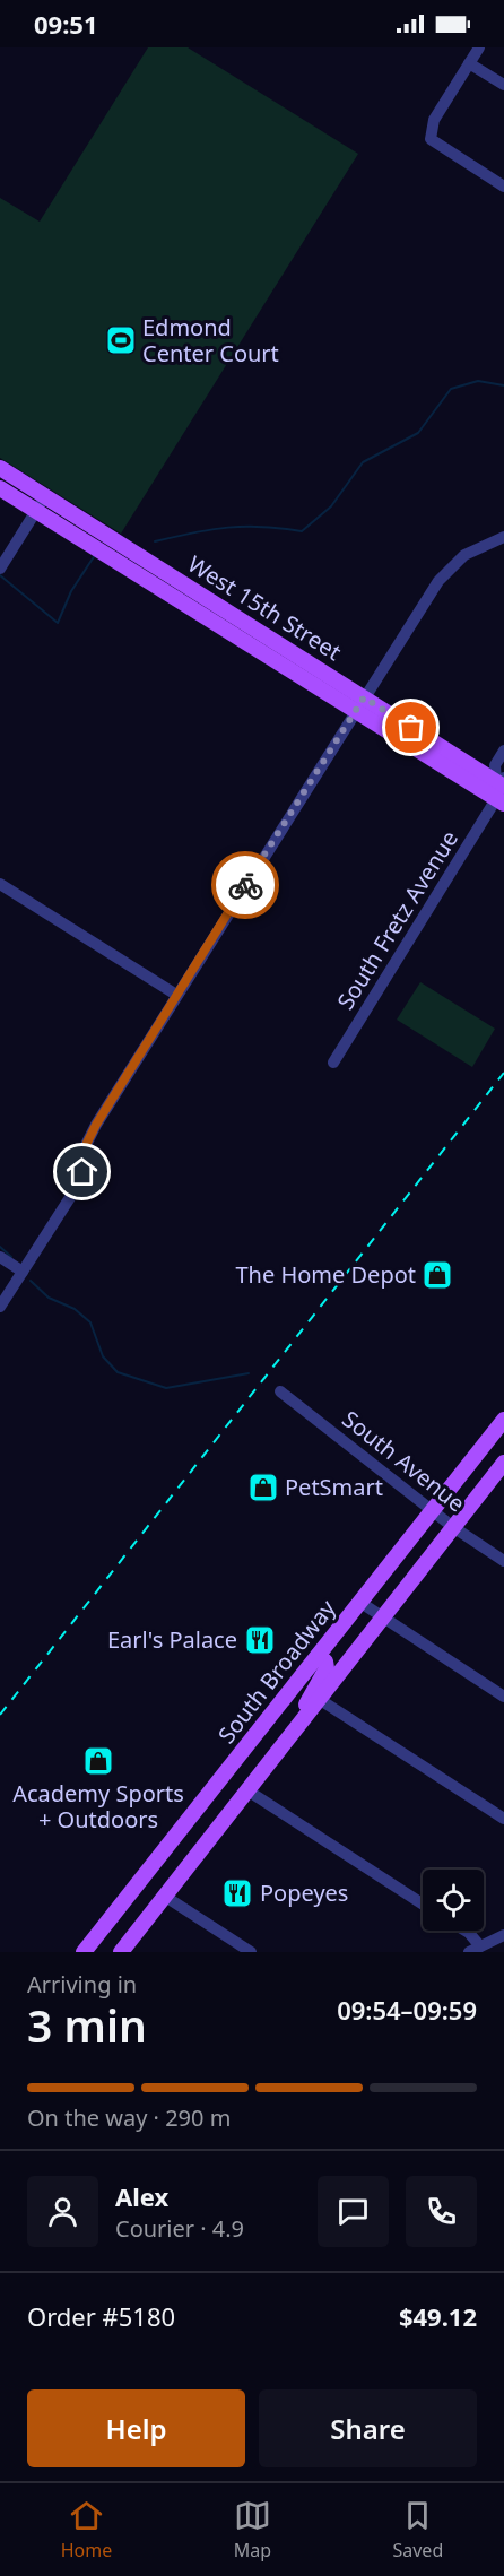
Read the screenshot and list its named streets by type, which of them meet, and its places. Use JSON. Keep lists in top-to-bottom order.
{
  "streets": {
    "main road": ["West 15th Street", "South Broadway"],
    "street": ["South Fretz Avenue", "South Avenue"]
  },
  "crossings": [
    ["West 15th Street", "South Fretz Avenue"],
    ["South Avenue", "South Broadway"]
  ],
  "places": {
    "sports": ["Edmond Center Court"],
    "shop": ["The Home Depot", "PetSmart", "Academy Sports + Outdoors"],
    "restaurant": ["Earl's Palace", "Popeyes"]
  },
  "page": {
    "status": "09:51",
    "heading": ["3 min", "Arriving in", "09:54–09:59"],
    "panel": [
      "Alex",
      "Courier · 4.9",
      "Order #5180",
      "$49.12"
    ],
    "bar": "On the way · 290 m",
    "buttons": ["Help", "Share"],
    "tabs": ["Home", "Map", "Saved"]
  }
}
